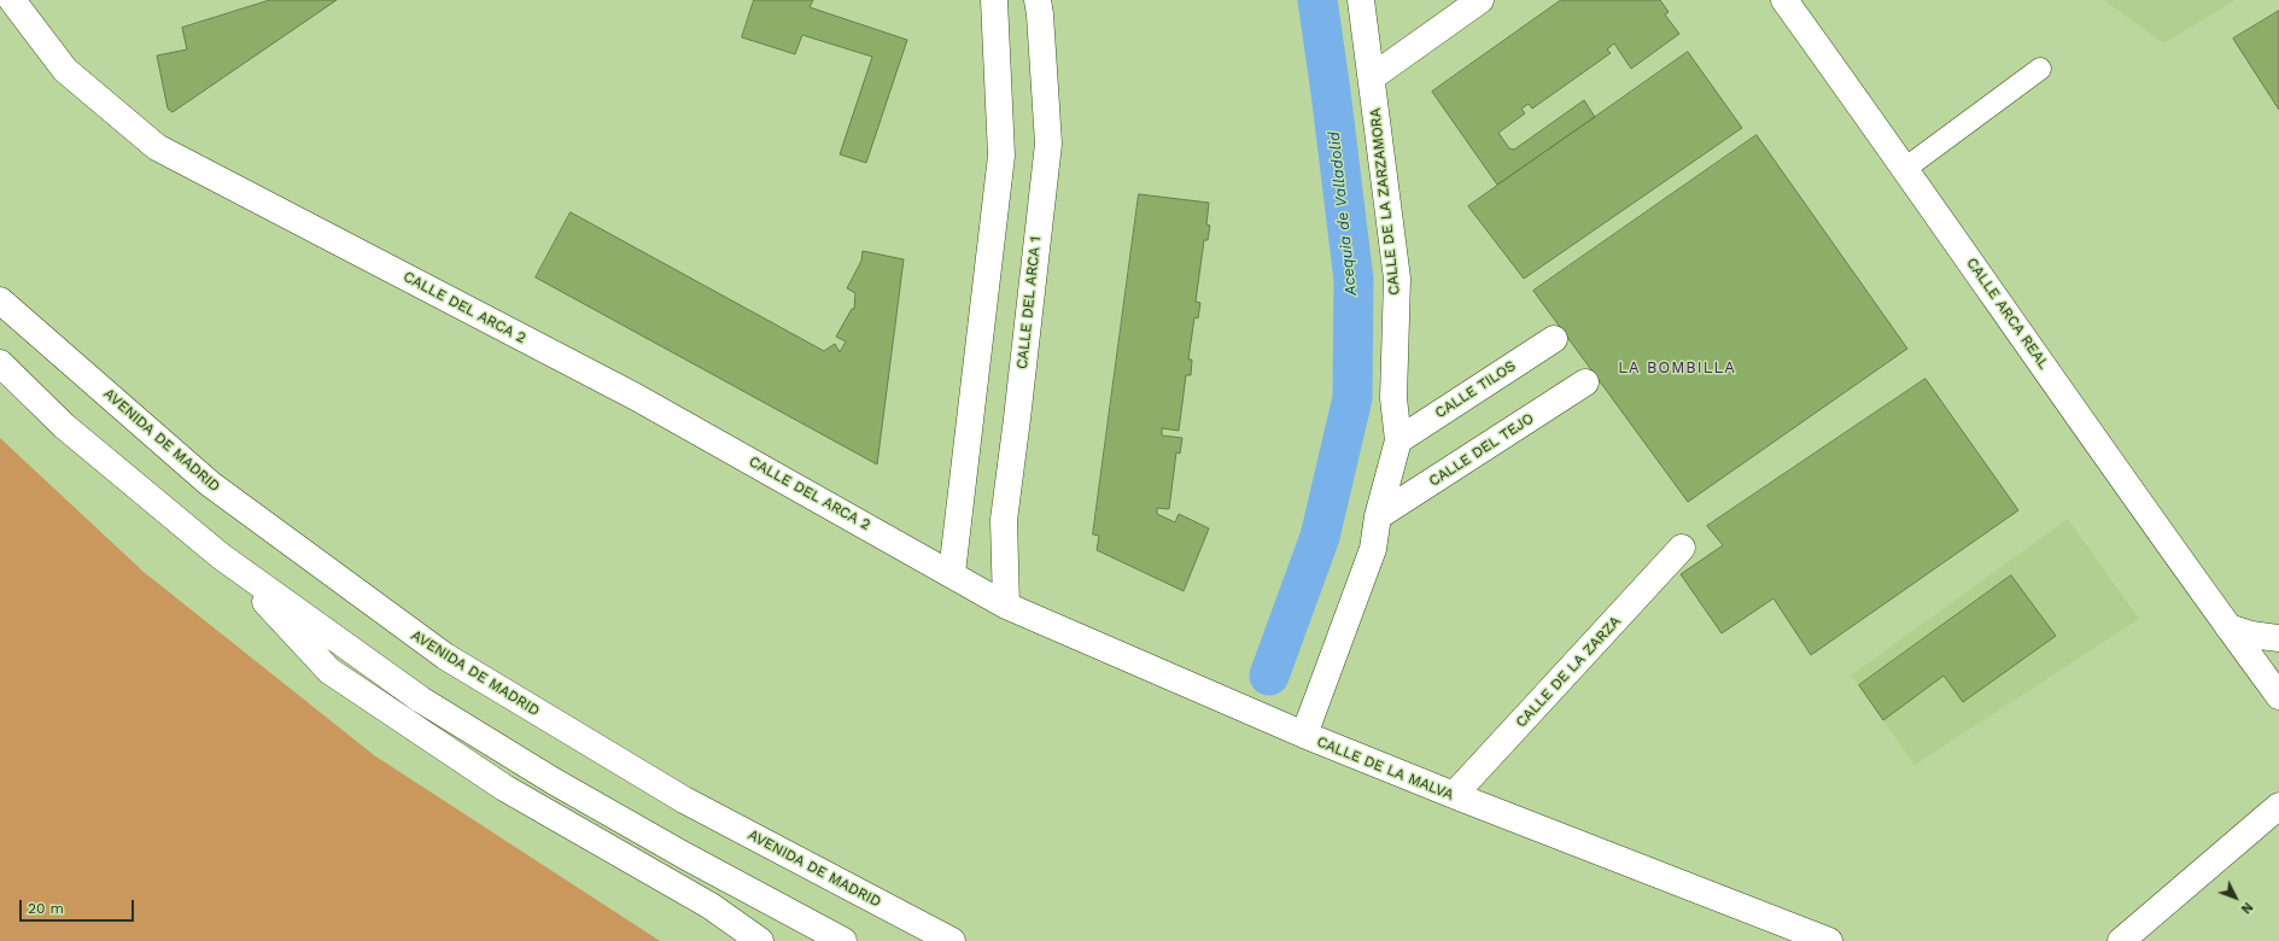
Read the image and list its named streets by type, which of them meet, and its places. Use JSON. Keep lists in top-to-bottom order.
{
  "streets": {
    "street": [
      "CALLE DE LA ZARZAMORA",
      "CALLE DEL ARCA 1",
      "CALLE DEL ARCA 2",
      "CALLE ARCA REAL",
      "CALLE TILOS",
      "AVENIDA DE MADRID",
      "CALLE DEL TEJO",
      "CALLE DE LA ZARZA",
      "CALLE DE LA MALVA"
    ]
  },
  "crossings": [
    ["CALLE DE LA ZARZAMORA", "CALLE TILOS"],
    ["CALLE DE LA ZARZAMORA", "CALLE DEL TEJO"],
    ["CALLE DE LA ZARZAMORA", "CALLE DE LA MALVA"],
    ["CALLE DEL ARCA 1", "CALLE DE LA MALVA"],
    ["CALLE DEL ARCA 2", "CALLE DE LA MALVA"],
    ["CALLE DE LA ZARZA", "CALLE DE LA MALVA"]
  ],
  "districts": ["LA BOMBILLA"],
  "water": ["Acequia de Valladolid"],
  "scale_bar": "20 m",
  "north": "bottom right"
}
